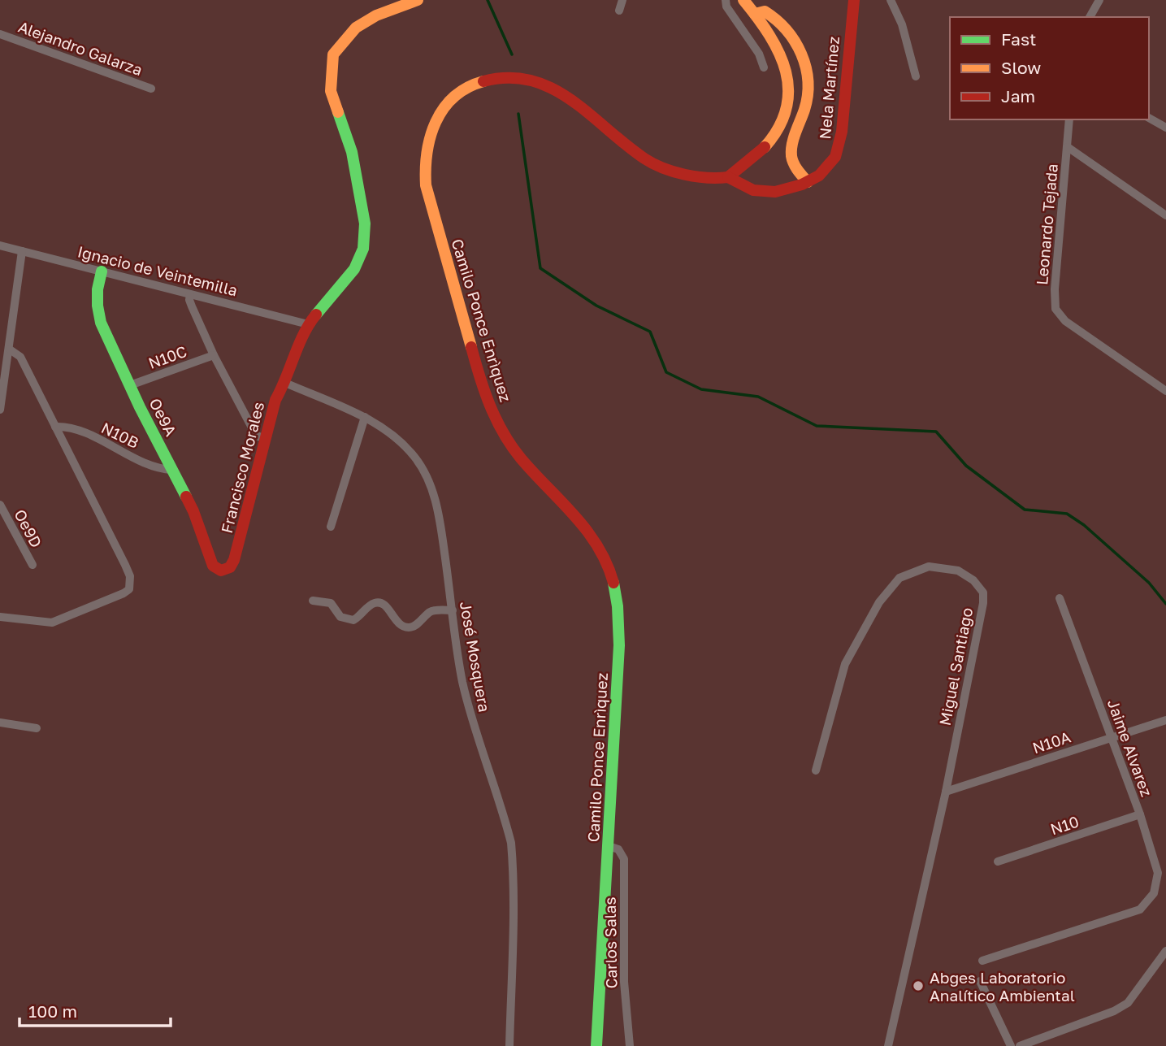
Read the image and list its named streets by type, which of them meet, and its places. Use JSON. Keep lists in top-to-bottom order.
{
  "streets": {
    "main road": [
      "Nela Martínez",
      "Camilo Ponce Enrìquez",
      "Oe9A",
      "Francisco Morales"
    ],
    "street": [
      "Alejandro Galarza",
      "Leonardo Tejada",
      "Ignacio de Veintemilla",
      "N10C",
      "N10B",
      "Oe9D",
      "José Mosquera",
      "Miguel Santiago",
      "N10A",
      "Jaime Alvarez",
      "N10",
      "Carlos Salas"
    ]
  },
  "crossings": [
    ["Nela Martínez", "Camilo Ponce Enrìquez"],
    ["Ignacio de Veintemilla", "Oe9A"],
    ["Ignacio de Veintemilla", "Francisco Morales"],
    ["Camilo Ponce Enrìquez", "Carlos Salas"],
    ["N10C", "Oe9A"],
    ["Oe9A", "N10B"],
    ["Oe9A", "Francisco Morales"],
    ["Francisco Morales", "José Mosquera"],
    ["Miguel Santiago", "N10A"],
    ["N10A", "Jaime Alvarez"],
    ["Jaime Alvarez", "N10"]
  ],
  "places": ["Abges Laboratorio Analítico Ambiental"],
  "legend": ["Fast", "Slow", "Jam"],
  "scale_bar": "100 m"
}
